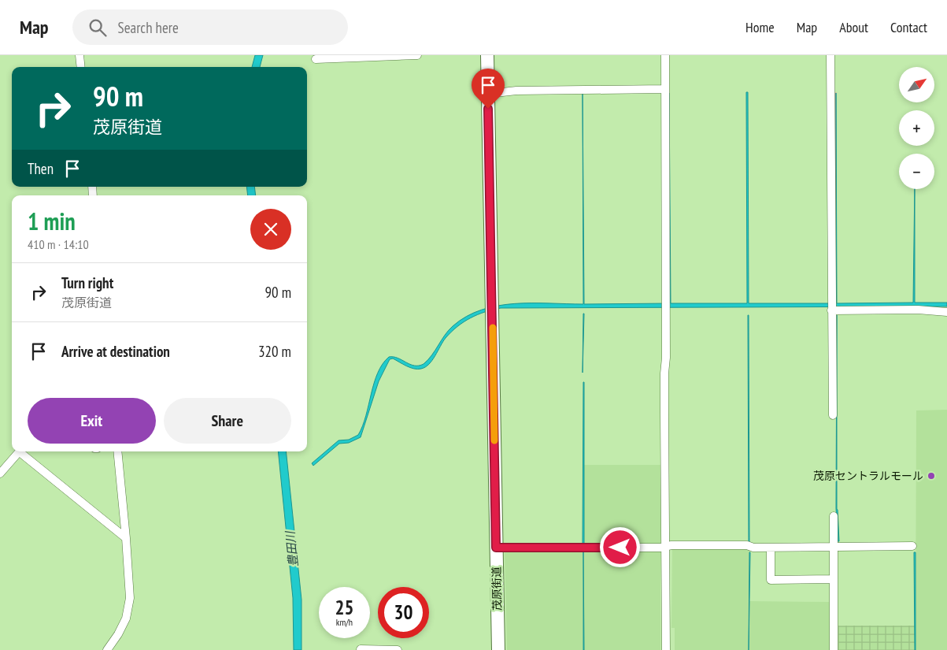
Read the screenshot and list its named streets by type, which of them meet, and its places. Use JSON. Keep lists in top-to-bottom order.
{
  "streets": {
    "main road": ["茂原街道"]
  },
  "water": ["豊田川"],
  "places": ["茂原セントラルモール"],
  "north": "top right",
  "page": {
    "header": "Map",
    "search": "Search here",
    "nav": [
      "Home",
      "Map",
      "About",
      "Contact"
    ],
    "map_buttons": ["+", "−"],
    "turn": ["90 m", "茂原街道"],
    "then": "Then",
    "heading": ["1 min", "410 m · 14:10"],
    "list": [
      {
        "name": "Turn right",
        "note": "茂原街道",
        "value": "90 m"
      },
      {
        "name": "Arrive at destination",
        "value": "320 m"
      }
    ],
    "buttons": ["Exit", "Share"],
    "speed": "25 km/h",
    "limit": "30"
  }
}
